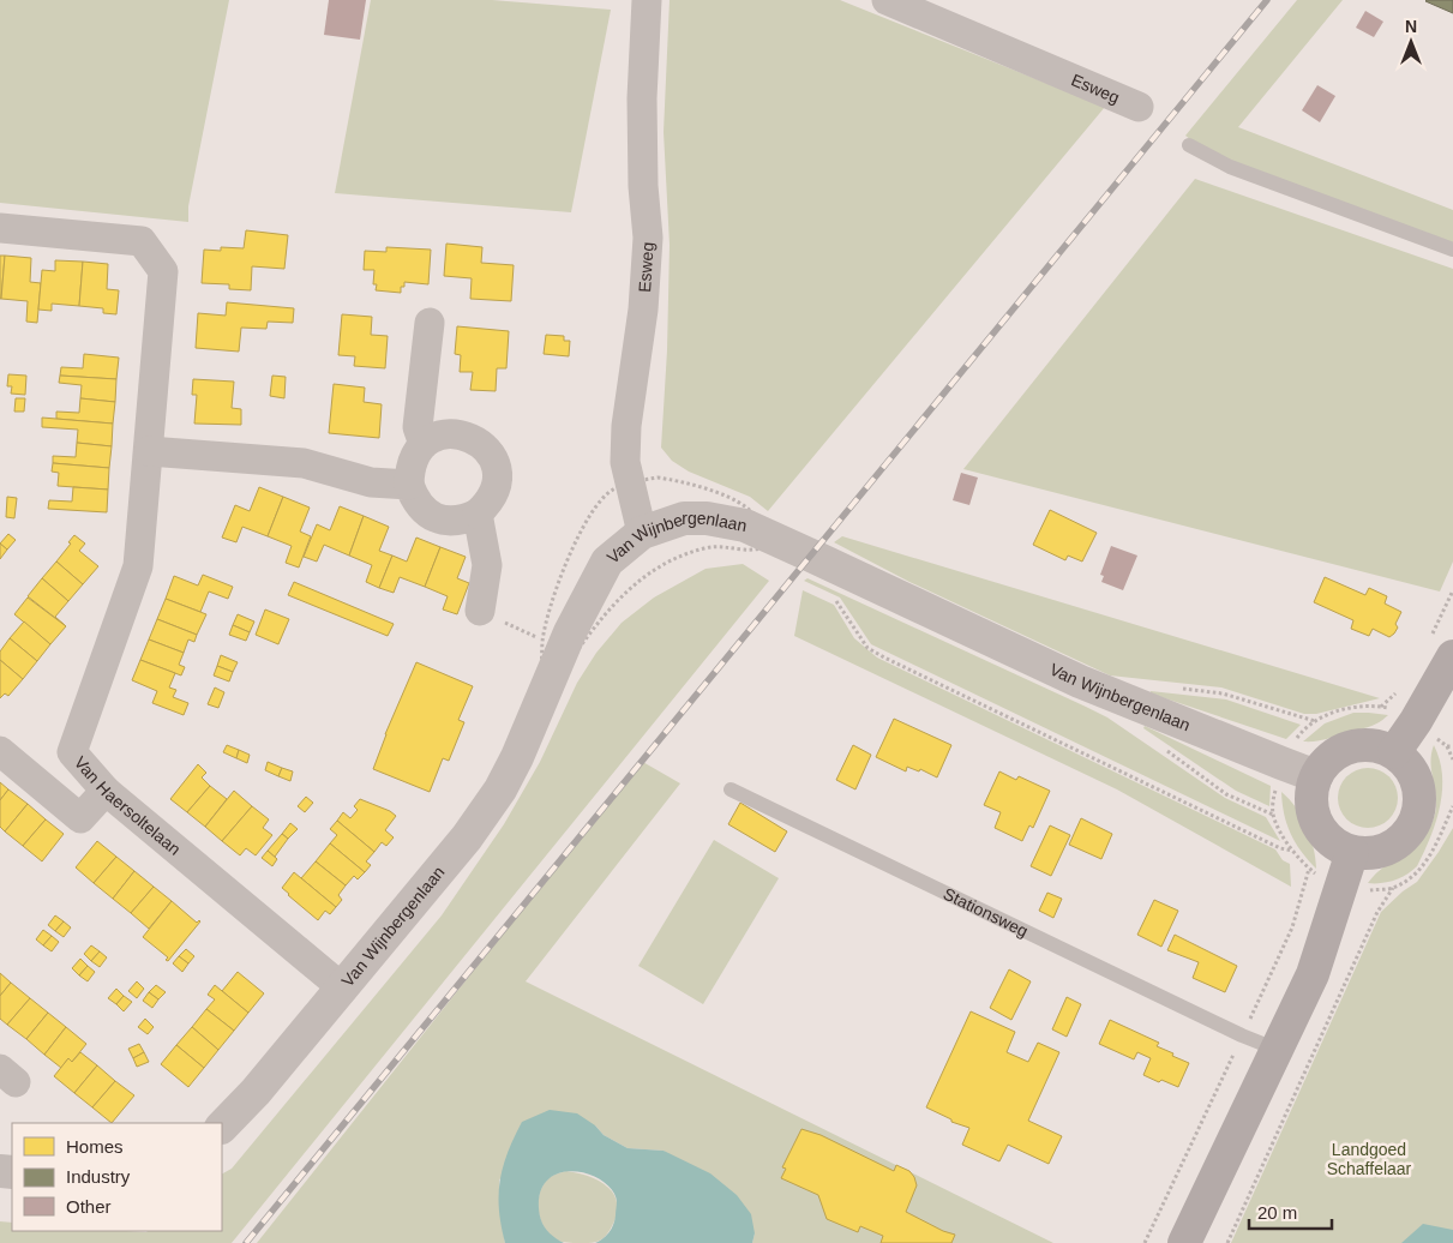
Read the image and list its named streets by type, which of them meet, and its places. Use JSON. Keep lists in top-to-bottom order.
{
  "streets": {
    "street": ["Esweg", "Van Wijnbergenlaan", "Van Haersoltelaan"],
    "lane": ["Stationsweg"]
  },
  "crossings": [
    ["Esweg", "Van Wijnbergenlaan"],
    ["Van Wijnbergenlaan", "Van Haersoltelaan"]
  ],
  "parks": ["Landgoed Schaffelaar"],
  "legend": ["Homes", "Industry", "Other"],
  "scale_bar": "20 m",
  "north": "top"
}
